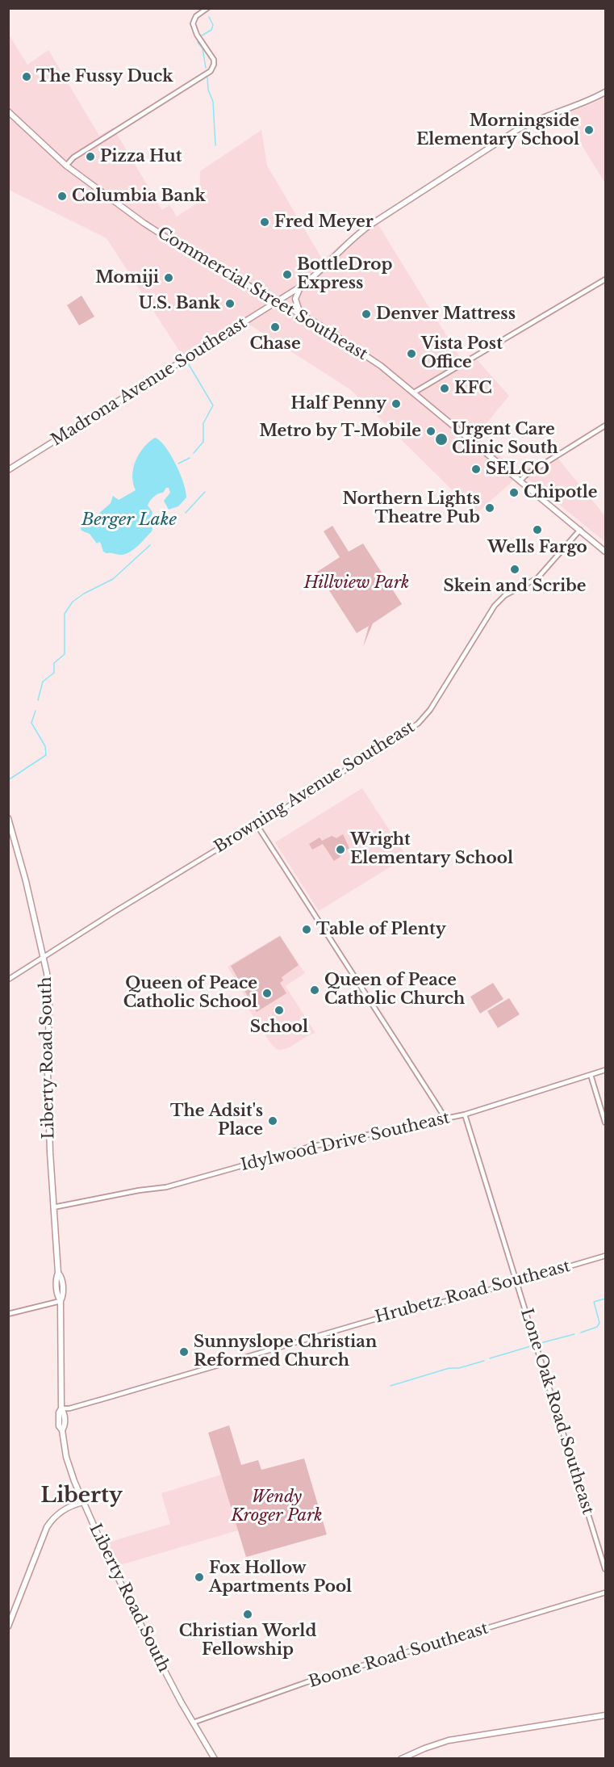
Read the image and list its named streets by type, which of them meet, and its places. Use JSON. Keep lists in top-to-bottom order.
{
  "streets": {
    "main road": ["Commercial Street Southeast", "Madrona Avenue Southeast", "Liberty Road South"],
    "street": [
      "Browning Avenue Southeast",
      "Idylwood Drive Southeast",
      "Hrubetz Road Southeast",
      "Lone Oak Road Southeast",
      "Boone Road Southeast"
    ]
  },
  "crossings": [
    ["Commercial Street Southeast", "Madrona Avenue Southeast"],
    ["Commercial Street Southeast", "Browning Avenue Southeast"],
    ["Browning Avenue Southeast", "Liberty Road South"],
    ["Liberty Road South", "Idylwood Drive Southeast"],
    ["Liberty Road South", "Hrubetz Road Southeast"],
    ["Liberty Road South", "Boone Road Southeast"],
    ["Idylwood Drive Southeast", "Lone Oak Road Southeast"],
    ["Hrubetz Road Southeast", "Lone Oak Road Southeast"]
  ],
  "districts": ["Liberty"],
  "water": ["Berger Lake"],
  "parks": ["Hillview Park", "Wendy Kroger Park"],
  "places": [
    "The Fussy Duck",
    "Morningside Elementary School",
    "Pizza Hut",
    "Columbia Bank",
    "Fred Meyer",
    "BottleDrop Express",
    "Momiji",
    "U.S. Bank",
    "Denver Mattress",
    "Chase",
    "Vista Post Office",
    "KFC",
    "Half Penny",
    "Metro by T-Mobile",
    "Urgent Care Clinic South",
    "SELCO",
    "Chipotle",
    "Northern Lights Theatre Pub",
    "Wells Fargo",
    "Skein and Scribe",
    "Wright Elementary School",
    "Table of Plenty",
    "Queen of Peace Catholic Church",
    "Queen of Peace Catholic School",
    "School",
    "The Adsit's Place",
    "Sunnyslope Christian Reformed Church",
    "Fox Hollow Apartments Pool",
    "Christian World Fellowship"
  ]
}
